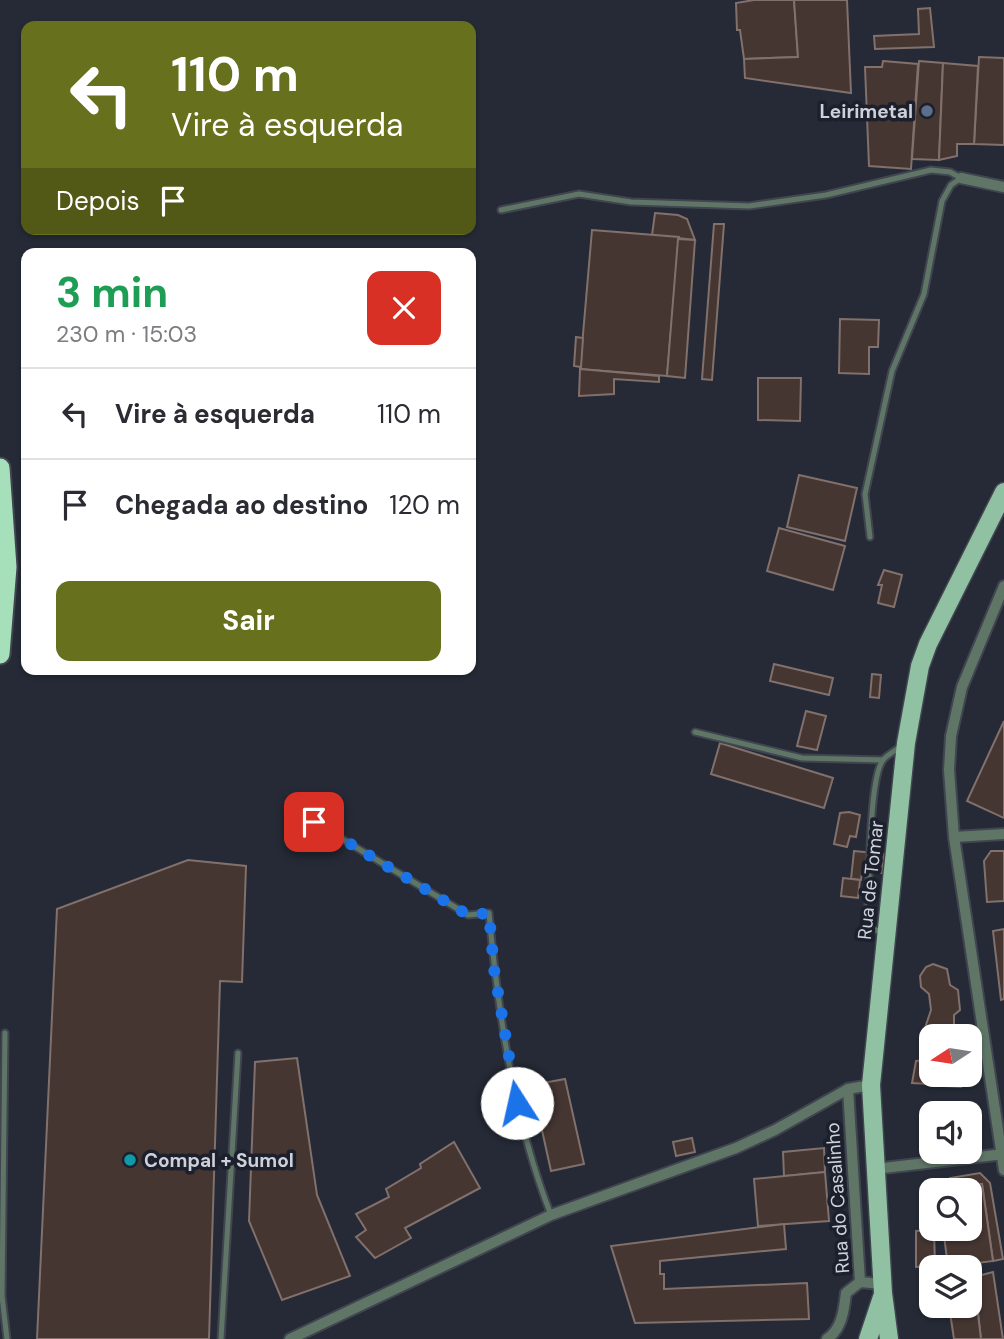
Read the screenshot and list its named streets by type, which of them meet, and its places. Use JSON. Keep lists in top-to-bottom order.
{
  "streets": {
    "main road": ["Rua de Tomar"],
    "street": ["Rua do Casalinho"]
  },
  "crossings": [
    ["Rua de Tomar", "Rua do Casalinho"]
  ],
  "places": ["Leirimetal", "Compal + Sumol"],
  "north": "left",
  "page": {
    "turn": ["110 m", "Vire à esquerda"],
    "then": "Depois",
    "heading": ["3 min", "230 m · 15:03"],
    "list": [
      {
        "name": "Vire à esquerda",
        "value": "110 m"
      },
      {
        "name": "Chegada ao destino",
        "value": "120 m"
      }
    ],
    "buttons": "Sair"
  }
}
